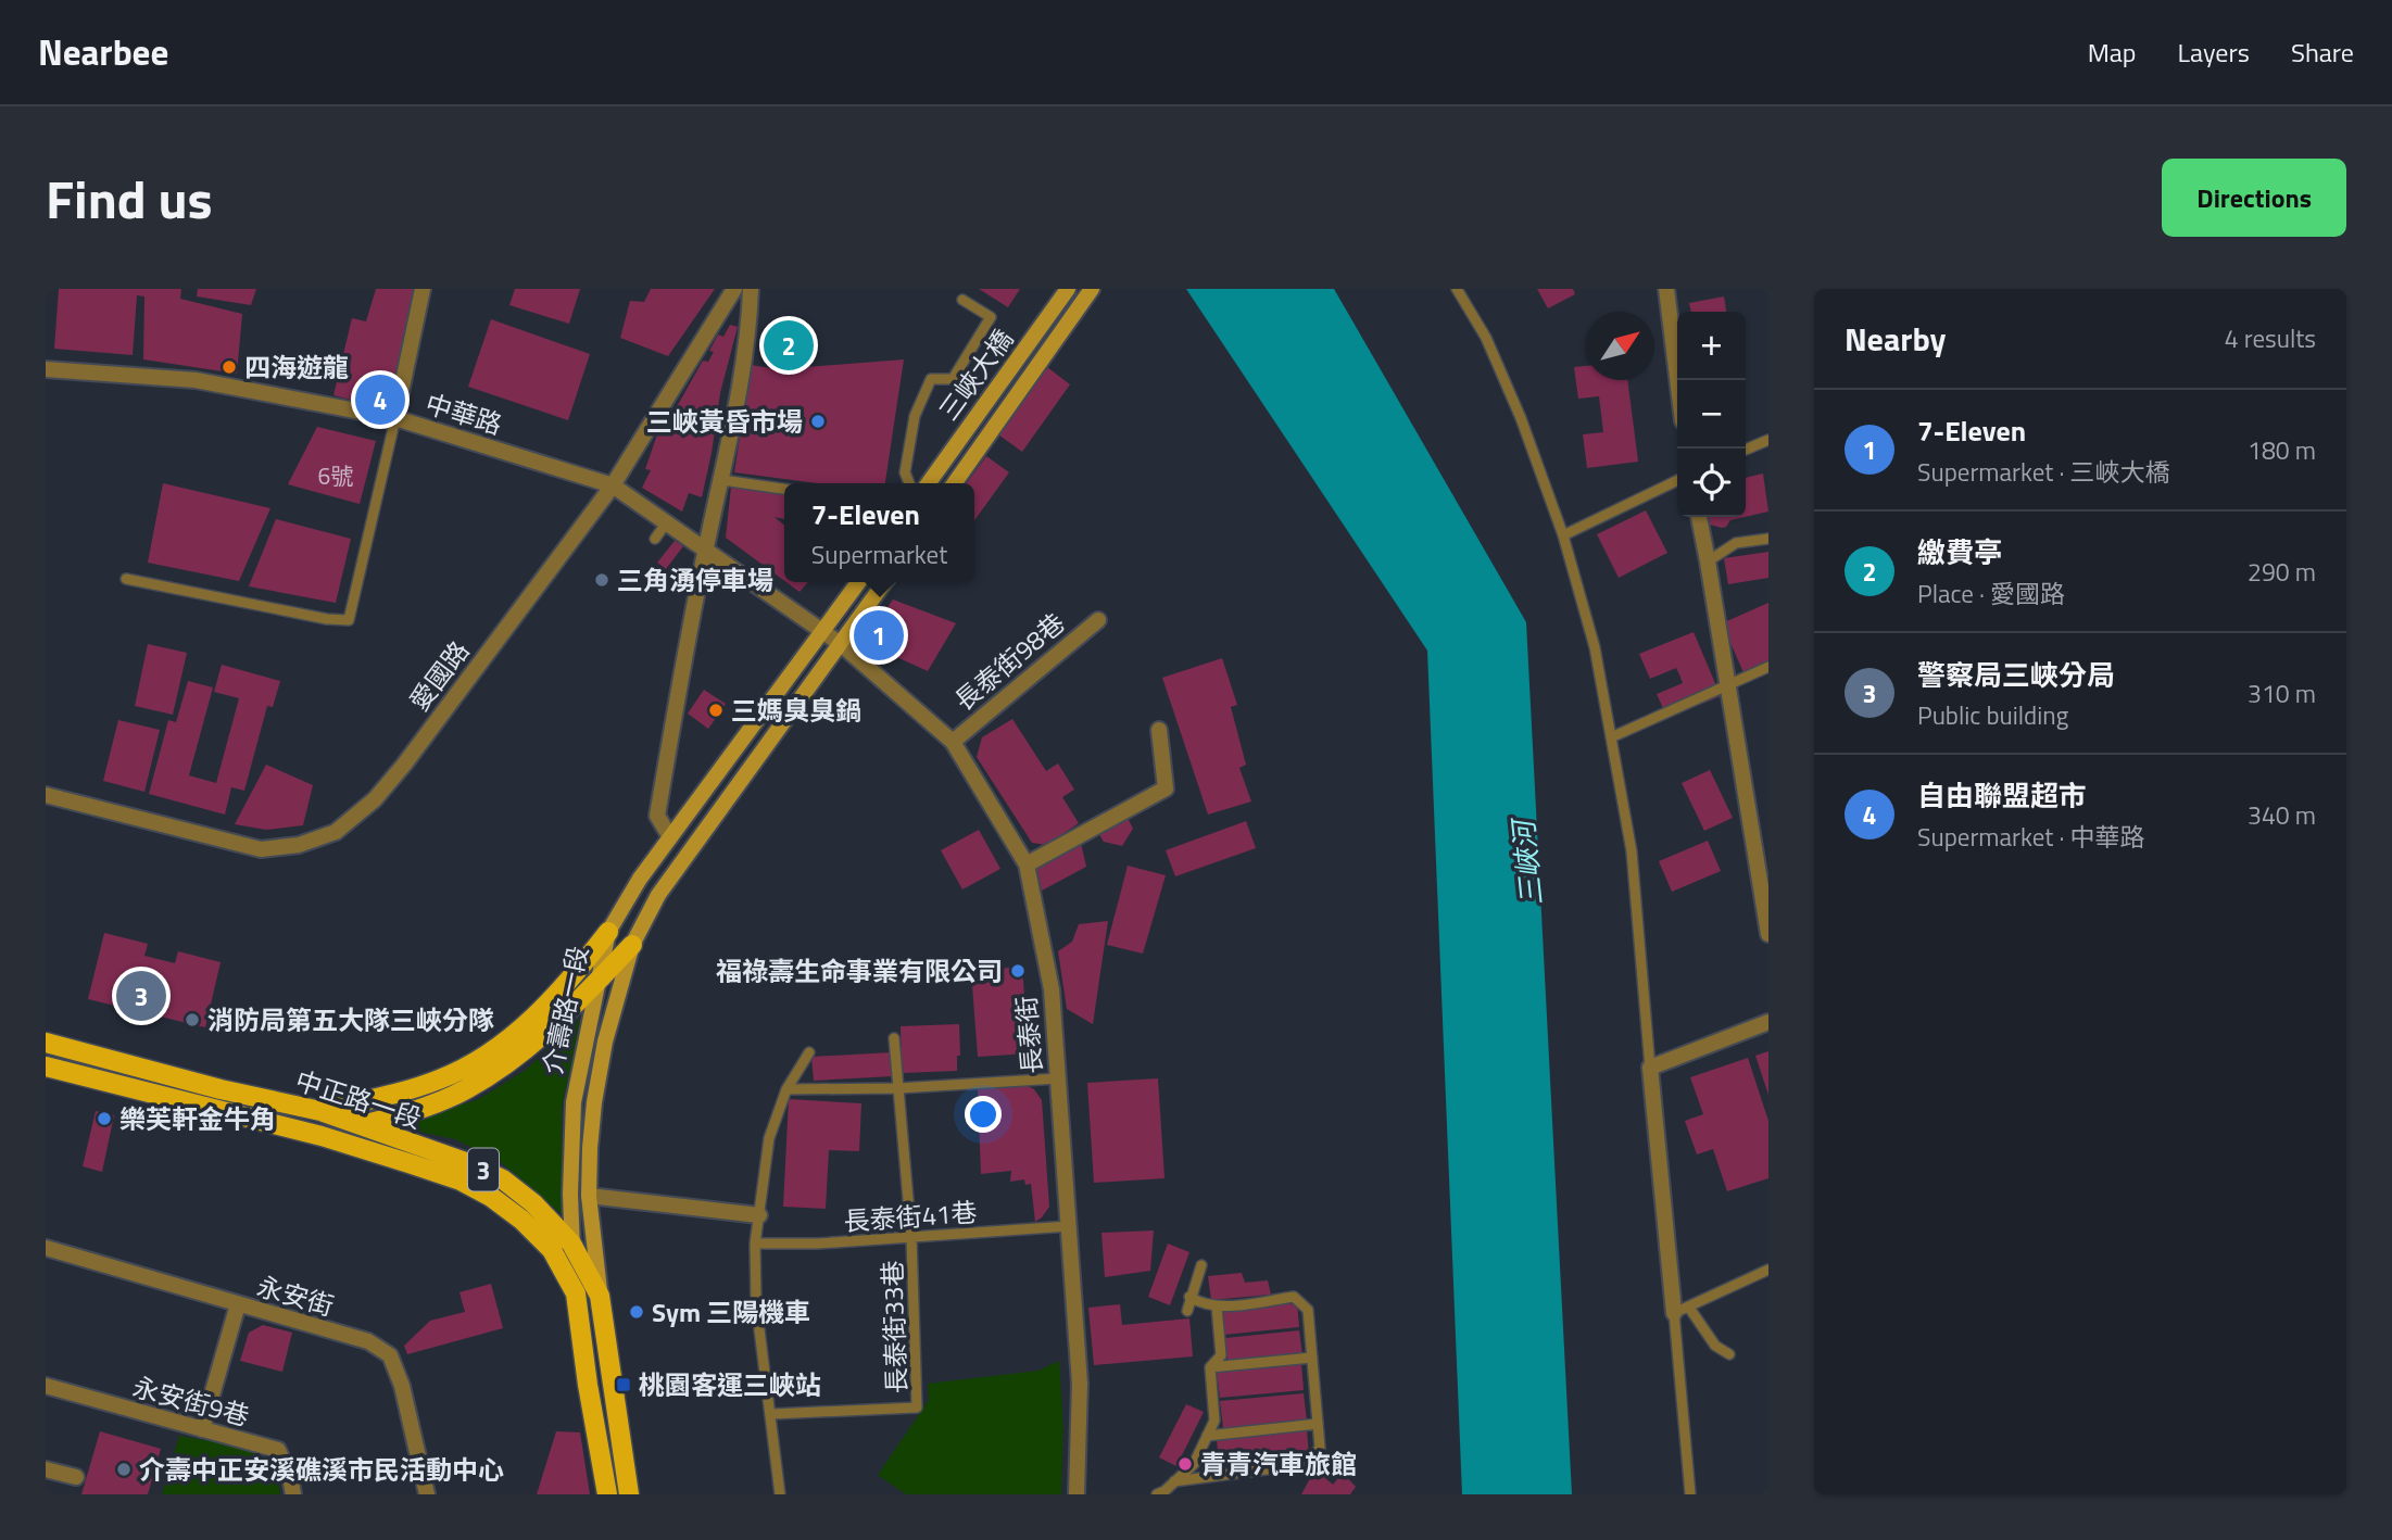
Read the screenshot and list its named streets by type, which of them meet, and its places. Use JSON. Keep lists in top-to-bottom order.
{
  "streets": {
    "main road": [
      "三峽大橋",
      "介壽路一段",
      "中正路一段",
      "3"
    ],
    "street": [
      "中華路",
      "長泰街98巷",
      "愛國路",
      "長泰街",
      "永安街",
      "永安街9巷"
    ],
    "lane": ["長泰街41巷", "長泰街33巷"]
  },
  "crossings": [
    ["中華路", "愛國路"],
    ["中華路", "介壽路一段"],
    ["中華路", "長泰街"],
    ["長泰街98巷", "長泰街"],
    ["介壽路一段", "長泰街"],
    ["介壽路一段", "中正路一段"],
    ["長泰街", "長泰街41巷"],
    ["長泰街41巷", "長泰街33巷"]
  ],
  "water": ["三峽河"],
  "places": {
    "other": [
      "四海遊龍",
      "三峽黃昏市場",
      "三角湧停車場",
      "三媽臭臭鍋",
      "福祿壽生命事業有限公司",
      "消防局第五大隊三峽分隊",
      "樂芙軒金牛角",
      "Sym 三陽機車",
      "青青汽車旅館",
      "介壽中正安溪礁溪市民活動中心"
    ],
    "transit": ["桃園客運三峽站"]
  },
  "house_numbers": ["6號"],
  "north": "top right",
  "page": {
    "header": "Nearbee",
    "nav": ["Map", "Layers", "Share"],
    "title": "Find us",
    "buttons": "Directions",
    "heading": ["Nearby", "4 results"],
    "map_buttons": ["+", "−"],
    "pins": [
      "2",
      "4",
      "1",
      "3"
    ],
    "list": [
      {
        "mark": "1",
        "name": "7-Eleven",
        "note": "Supermarket · 三峽大橋",
        "value": "180 m"
      },
      {
        "mark": "2",
        "name": "繳費亭",
        "note": "Place · 愛國路",
        "value": "290 m"
      },
      {
        "mark": "3",
        "name": "警察局三峽分局",
        "note": "Public building",
        "value": "310 m"
      },
      {
        "mark": "4",
        "name": "自由聯盟超市",
        "note": "Supermarket · 中華路",
        "value": "340 m"
      }
    ],
    "popup": ["7-Eleven", "Supermarket"]
  }
}
